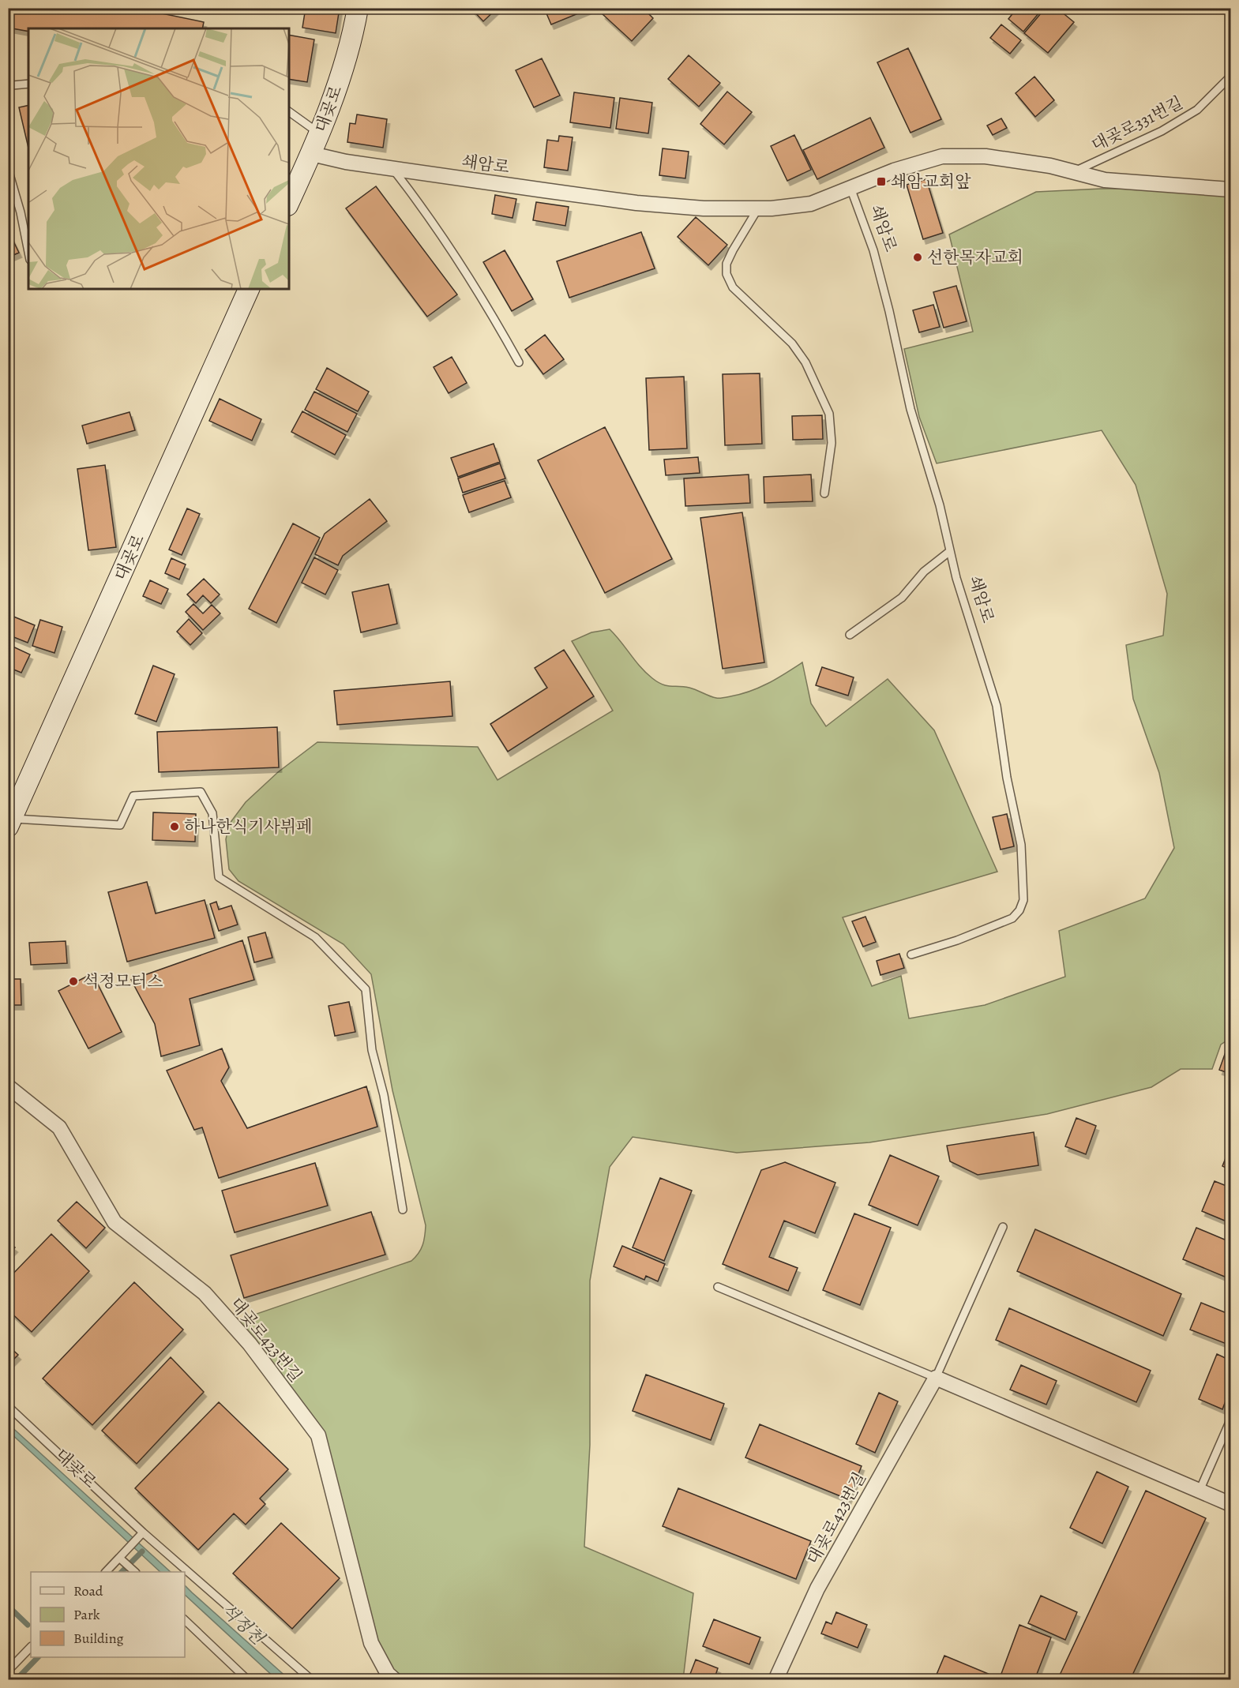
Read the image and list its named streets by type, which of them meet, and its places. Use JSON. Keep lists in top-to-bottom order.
{
  "streets": {
    "street": ["대곶로", "쇄암로", "대곶로423번길"],
    "lane": ["대곶로331번길"]
  },
  "crossings": [
    ["대곶로", "쇄암로"],
    ["대곶로331번길", "쇄암로"]
  ],
  "water": ["석정천"],
  "places": {
    "transit": ["쇄암교회앞"],
    "other": ["선한목자교회", "하나한식기사뷔페", "석정모터스"]
  },
  "legend": ["Road", "Park", "Building"]
}
